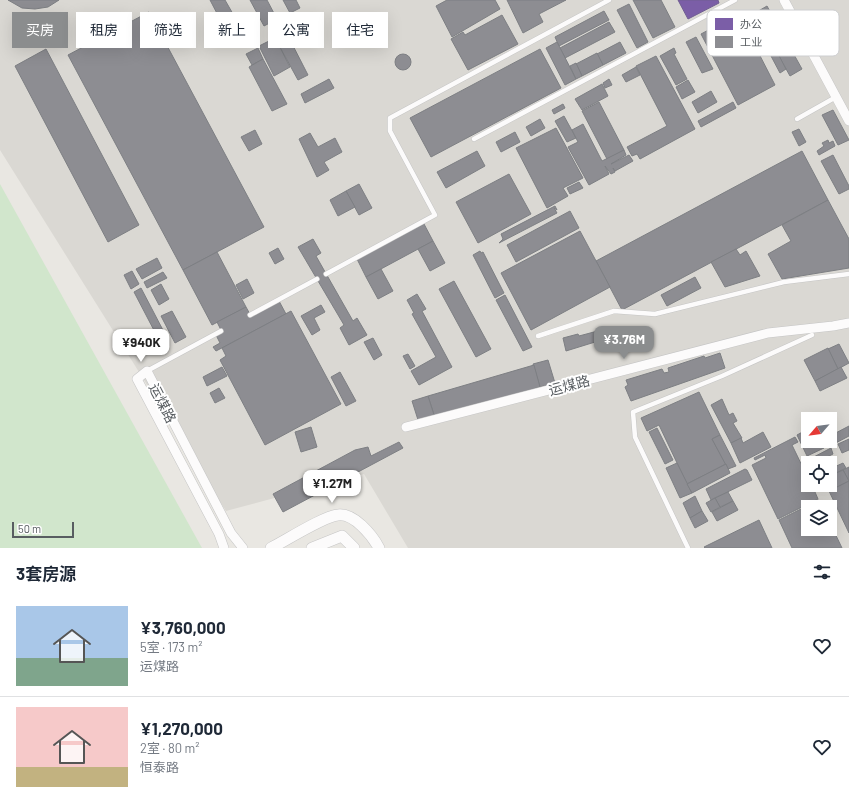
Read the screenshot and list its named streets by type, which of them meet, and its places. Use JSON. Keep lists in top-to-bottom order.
{
  "streets": {
    "street": ["运煤路"]
  },
  "legend": ["办公", "工业"],
  "scale_bar": "50 m",
  "north": "bottom left",
  "page": {
    "chip": [
      "买房",
      "租房",
      "筛选",
      "新上",
      "公寓",
      "住宅"
    ],
    "price": ["¥3.76M", "¥940K", "¥1.27M"],
    "scale": "50 m",
    "heading": "3套房源",
    "list": [
      {
        "name": "¥3,760,000",
        "note": "5室 · 173 m² · 运煤路"
      },
      {
        "name": "¥1,270,000",
        "note": "2室 · 80 m² · 恒泰路"
      }
    ]
  }
}
